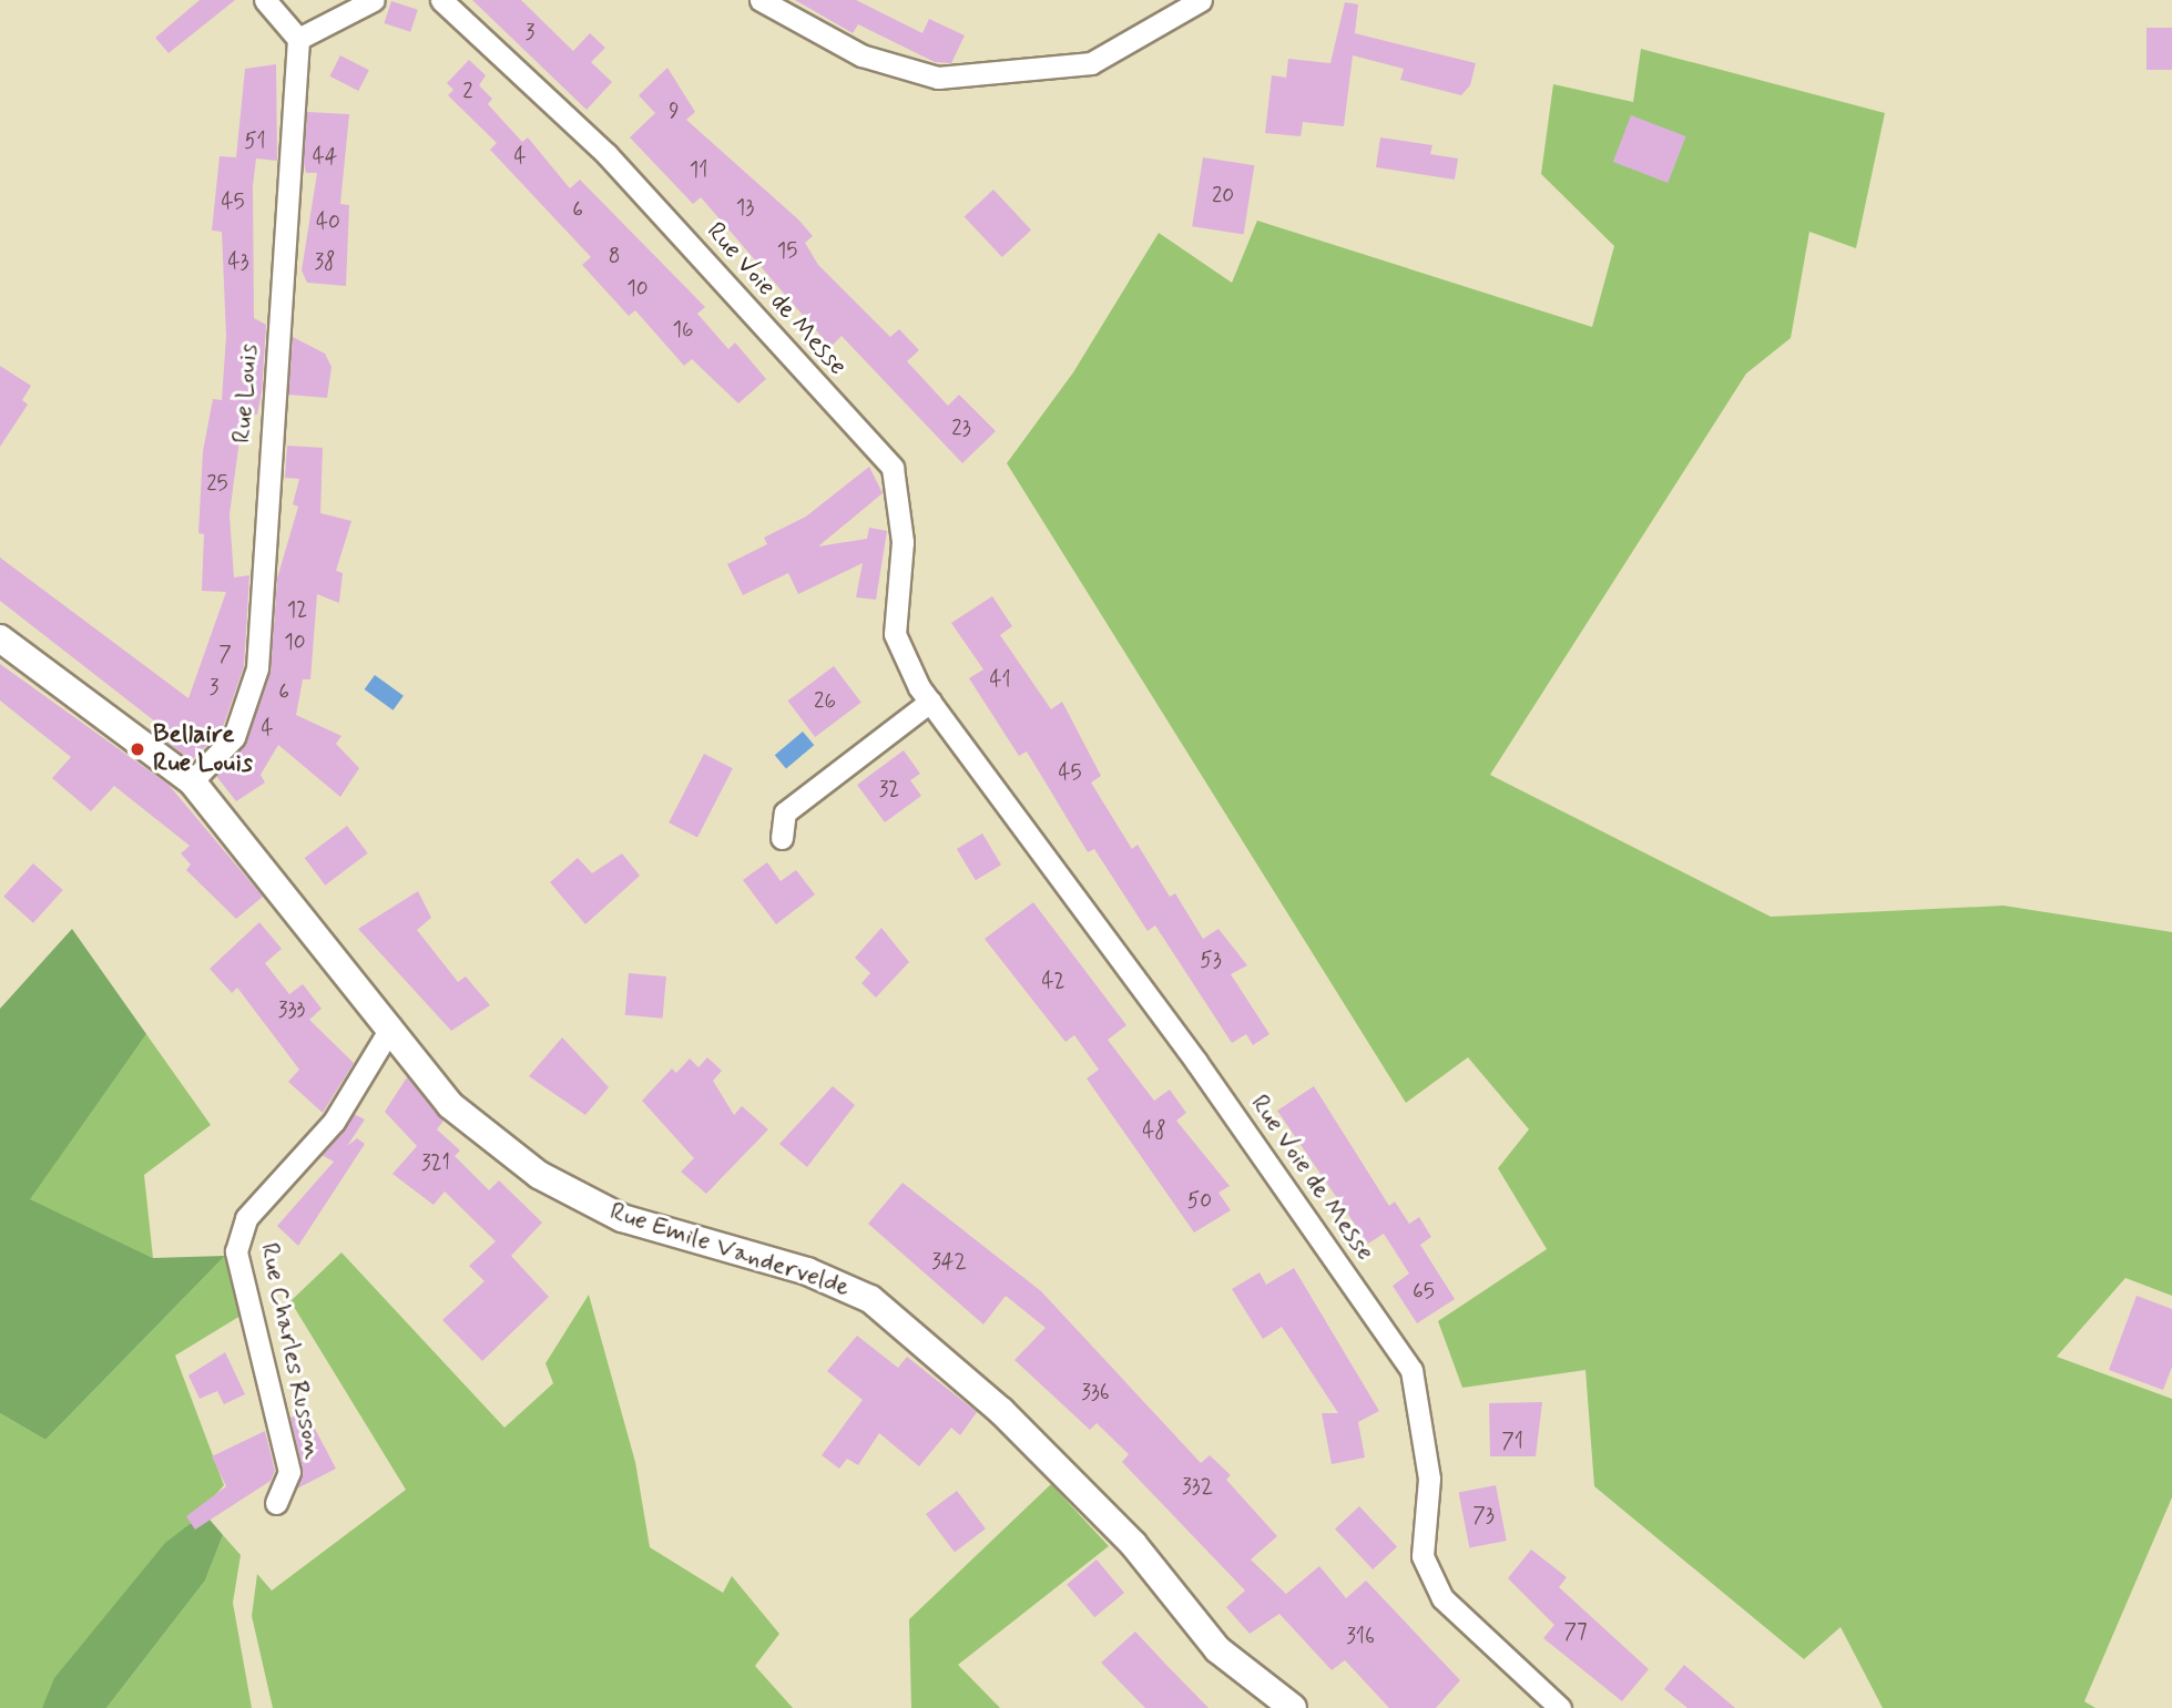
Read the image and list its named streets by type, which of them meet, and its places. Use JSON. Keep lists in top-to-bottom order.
{
  "streets": {
    "street": [
      "Rue Voie de Messe",
      "Rue Louis",
      "Rue Emile Vandervelde",
      "Rue Charles Russon"
    ]
  },
  "crossings": [
    ["Rue Louis", "Rue Emile Vandervelde"],
    ["Rue Emile Vandervelde", "Rue Charles Russon"]
  ],
  "places": ["Bellaire Rue Louis"],
  "house_numbers": [
    "3",
    "2",
    "9",
    "51",
    "44",
    "4",
    "11",
    "20",
    "45",
    "13",
    "6",
    "40",
    "15",
    "8",
    "43",
    "38",
    "10",
    "16",
    "23",
    "25",
    "12",
    "10",
    "7",
    "41",
    "3",
    "6",
    "26",
    "4",
    "45",
    "32",
    "53",
    "42",
    "333",
    "48",
    "321",
    "50",
    "342",
    "65",
    "336",
    "71",
    "332",
    "73",
    "77",
    "316"
  ]
}
